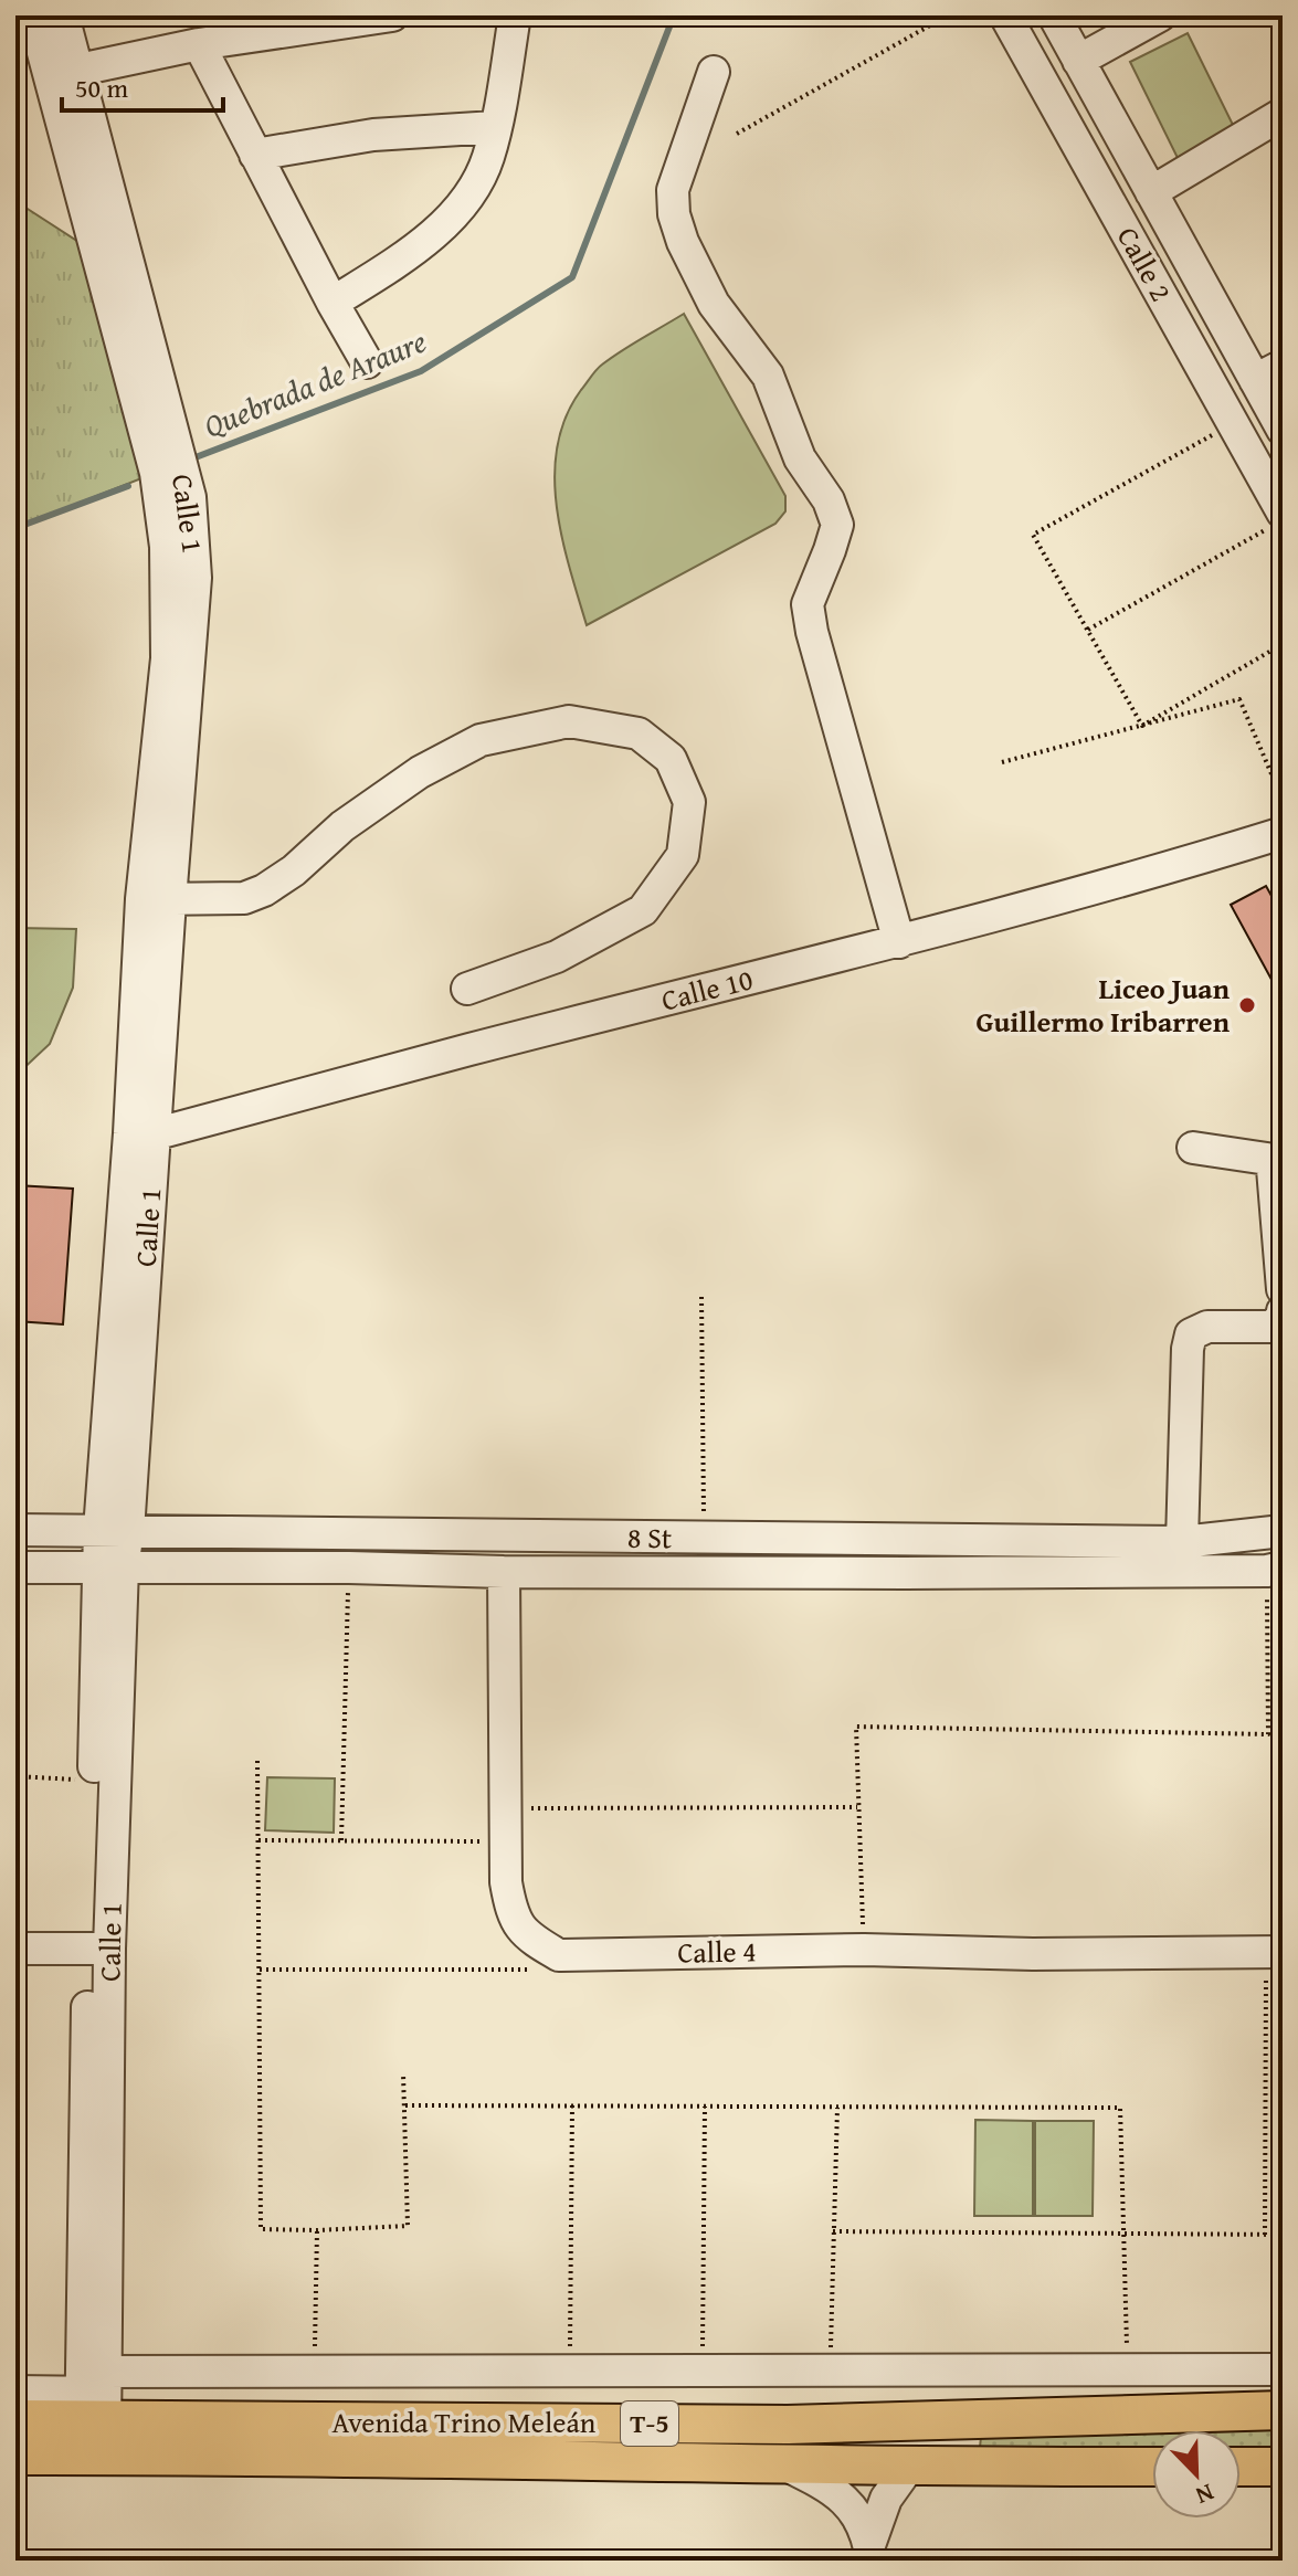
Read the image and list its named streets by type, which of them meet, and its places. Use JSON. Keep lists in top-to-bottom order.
{
  "streets": {
    "main road": ["Avenida Trino Meleán", "T-5"],
    "street": [
      "Calle 2",
      "Calle 1",
      "Calle 10",
      "8 St",
      "Calle 4"
    ]
  },
  "crossings": [
    ["Calle 1", "Calle 10"],
    ["Calle 1", "8 St"],
    ["Calle 1", "Avenida Trino Meleán"],
    ["8 St", "Calle 4"]
  ],
  "water": ["Quebrada de Araure"],
  "places": ["Liceo Juan Guillermo Iribarren"],
  "scale_bar": "50 m",
  "north": "bottom right"
}
